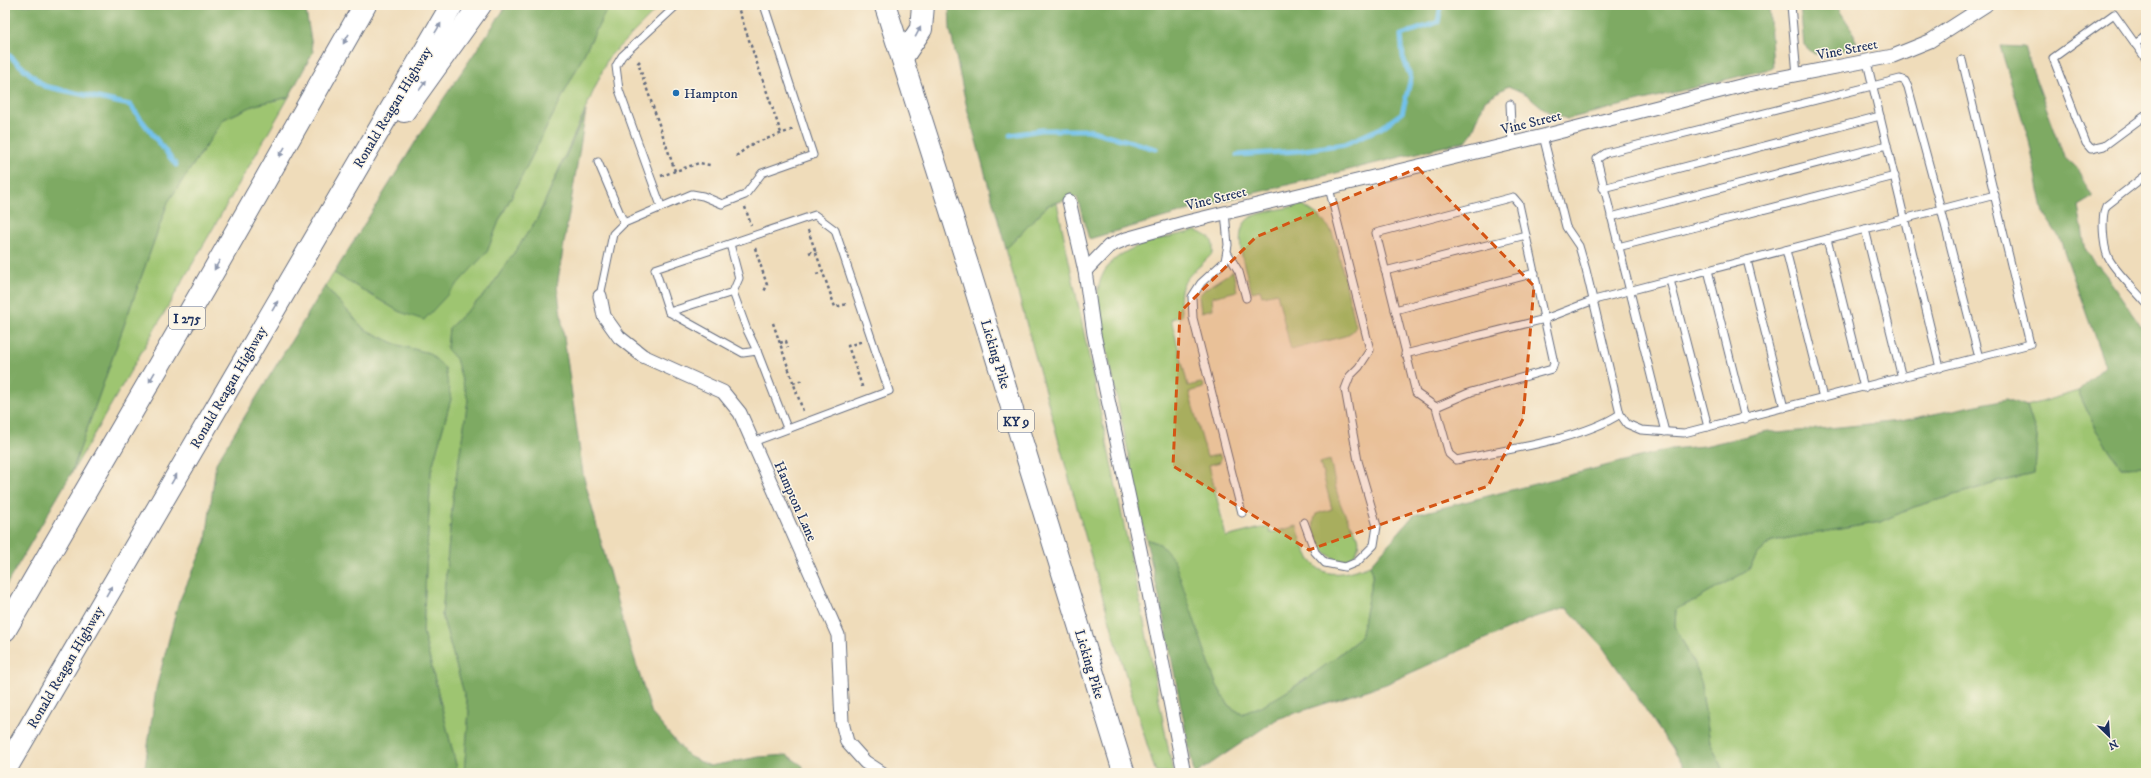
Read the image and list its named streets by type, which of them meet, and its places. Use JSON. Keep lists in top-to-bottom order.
{
  "streets": {
    "highway": ["Ronald Reagan Highway", "I 275"],
    "main road": ["Licking Pike", "KY 9"],
    "street": ["Vine Street", "Hampton Lane"]
  },
  "places": ["Hampton"],
  "north": "bottom right"
}
